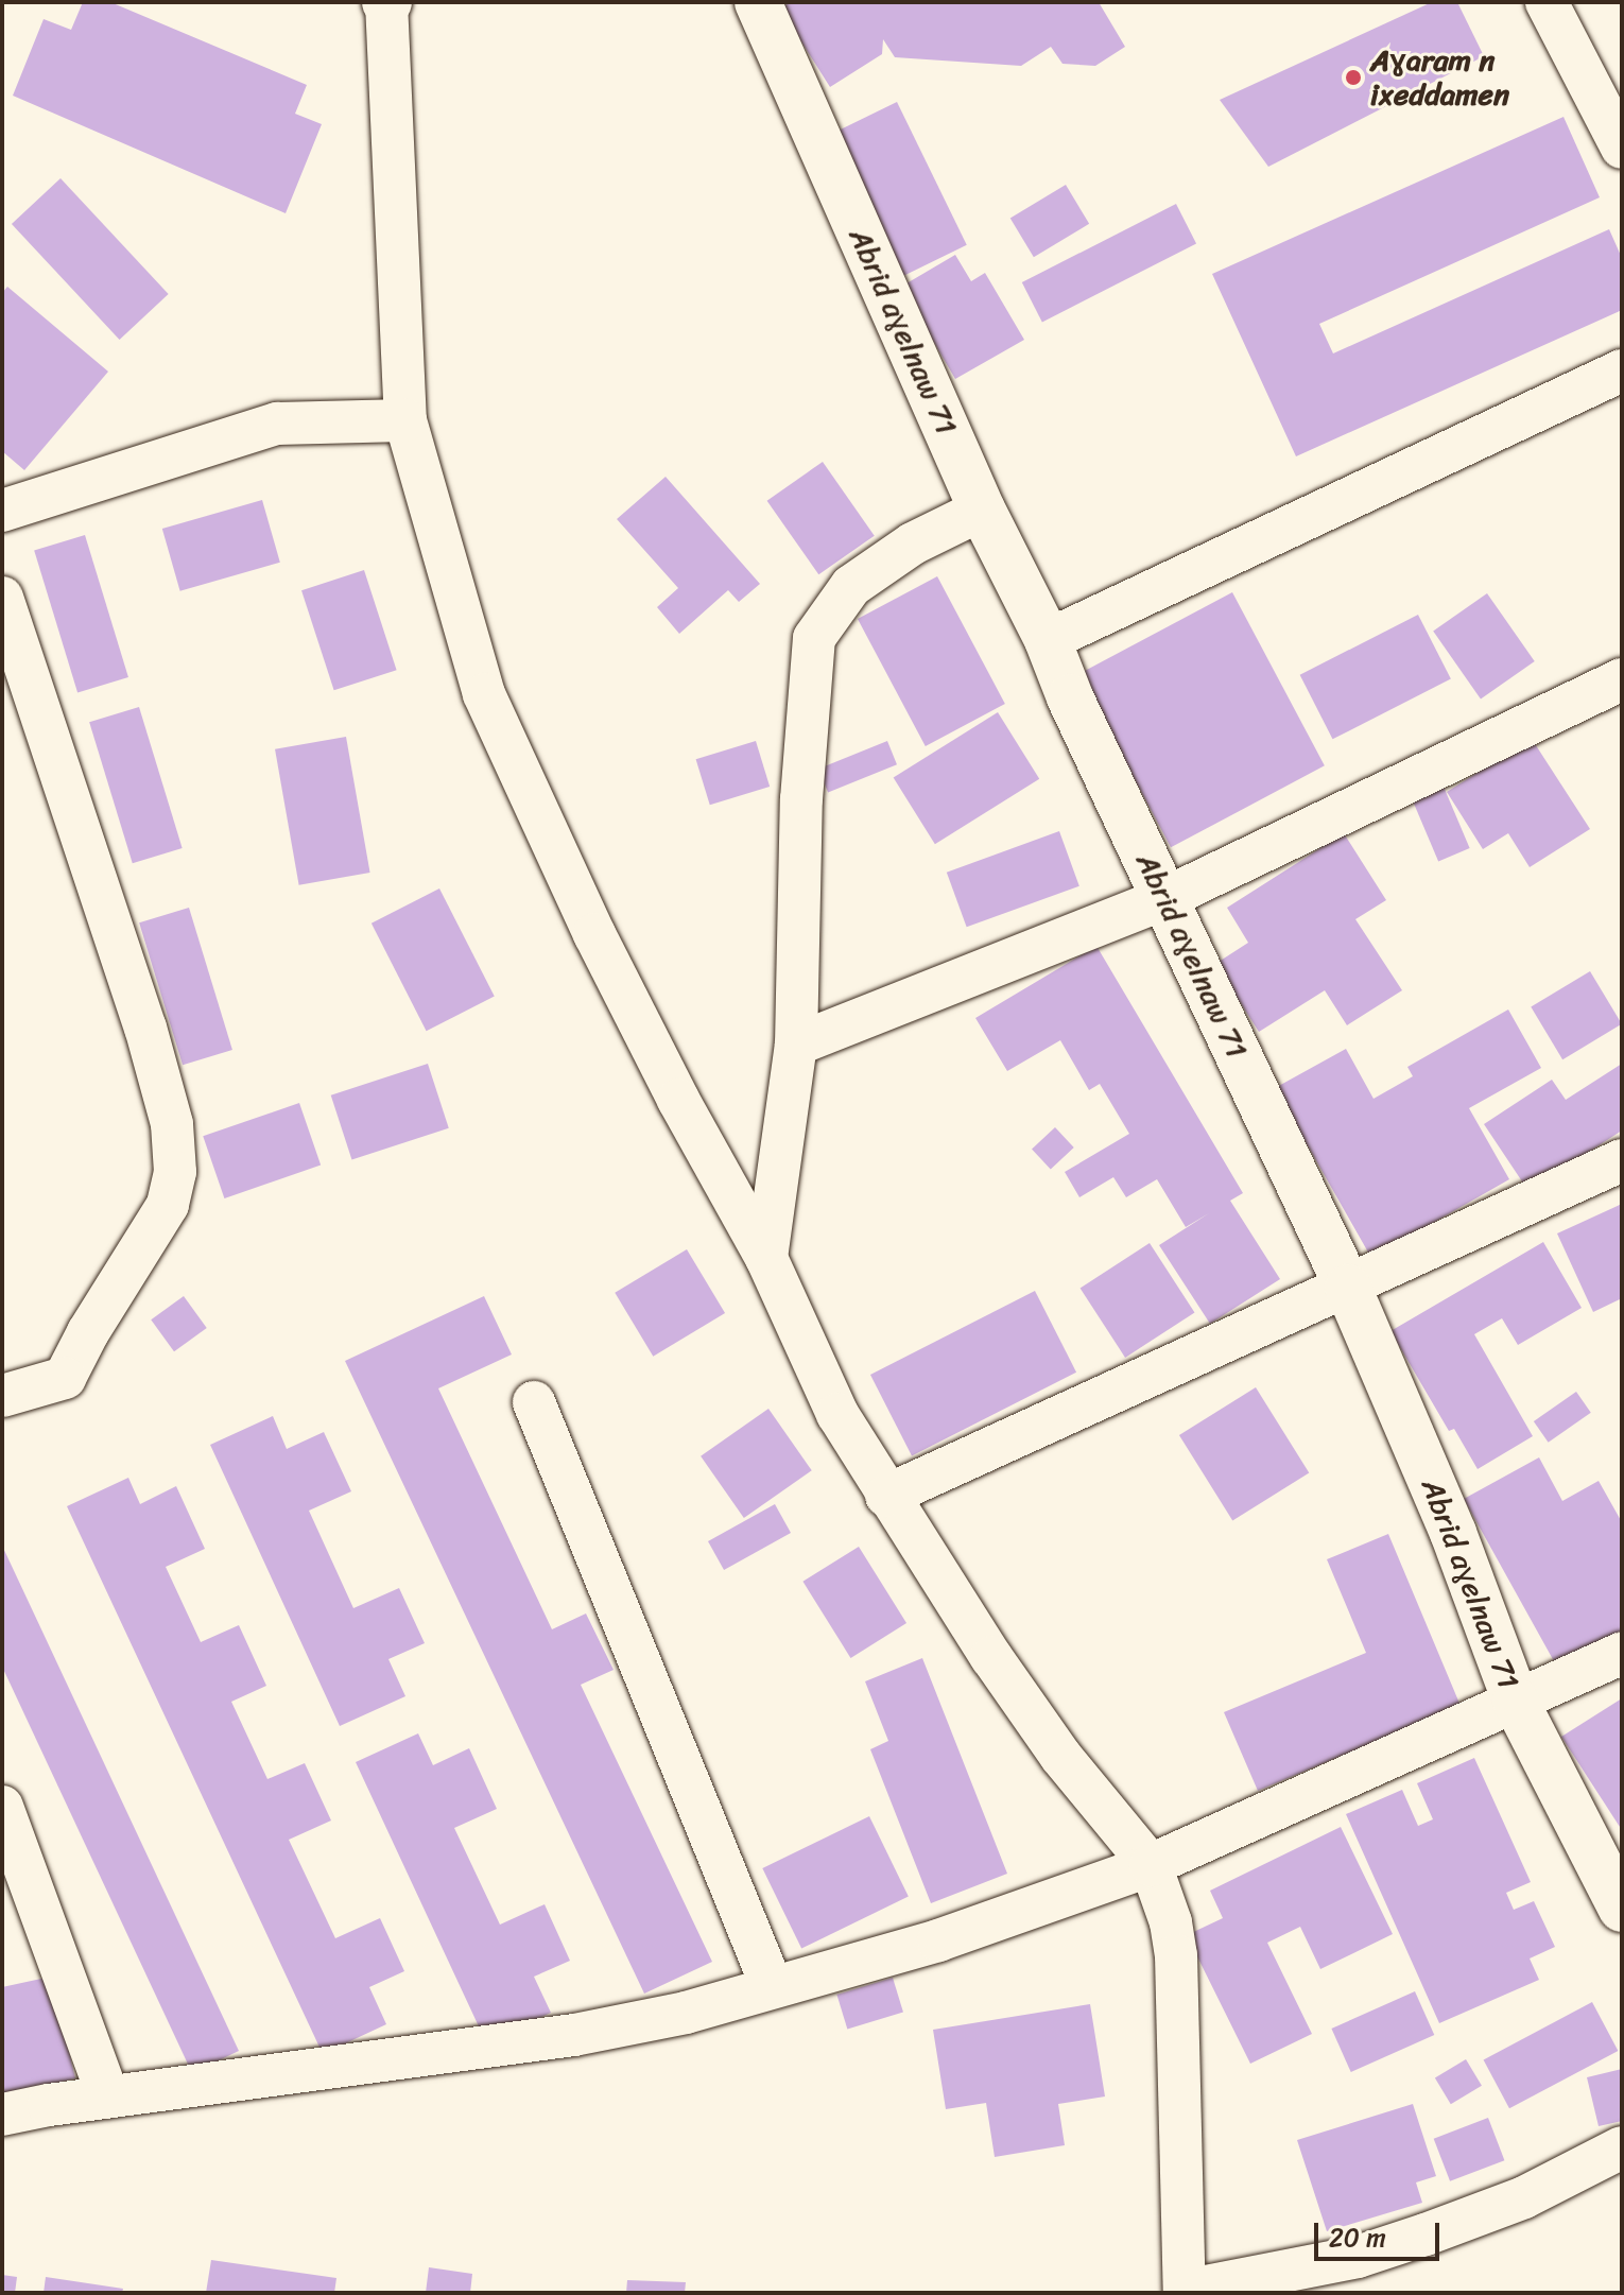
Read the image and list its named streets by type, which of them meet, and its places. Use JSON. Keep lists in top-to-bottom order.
{
  "streets": {
    "main road": ["Abrid aɣelnaw 71"]
  },
  "places": ["Aɣaram n ixeddamen"],
  "scale_bar": "20 m"
}
